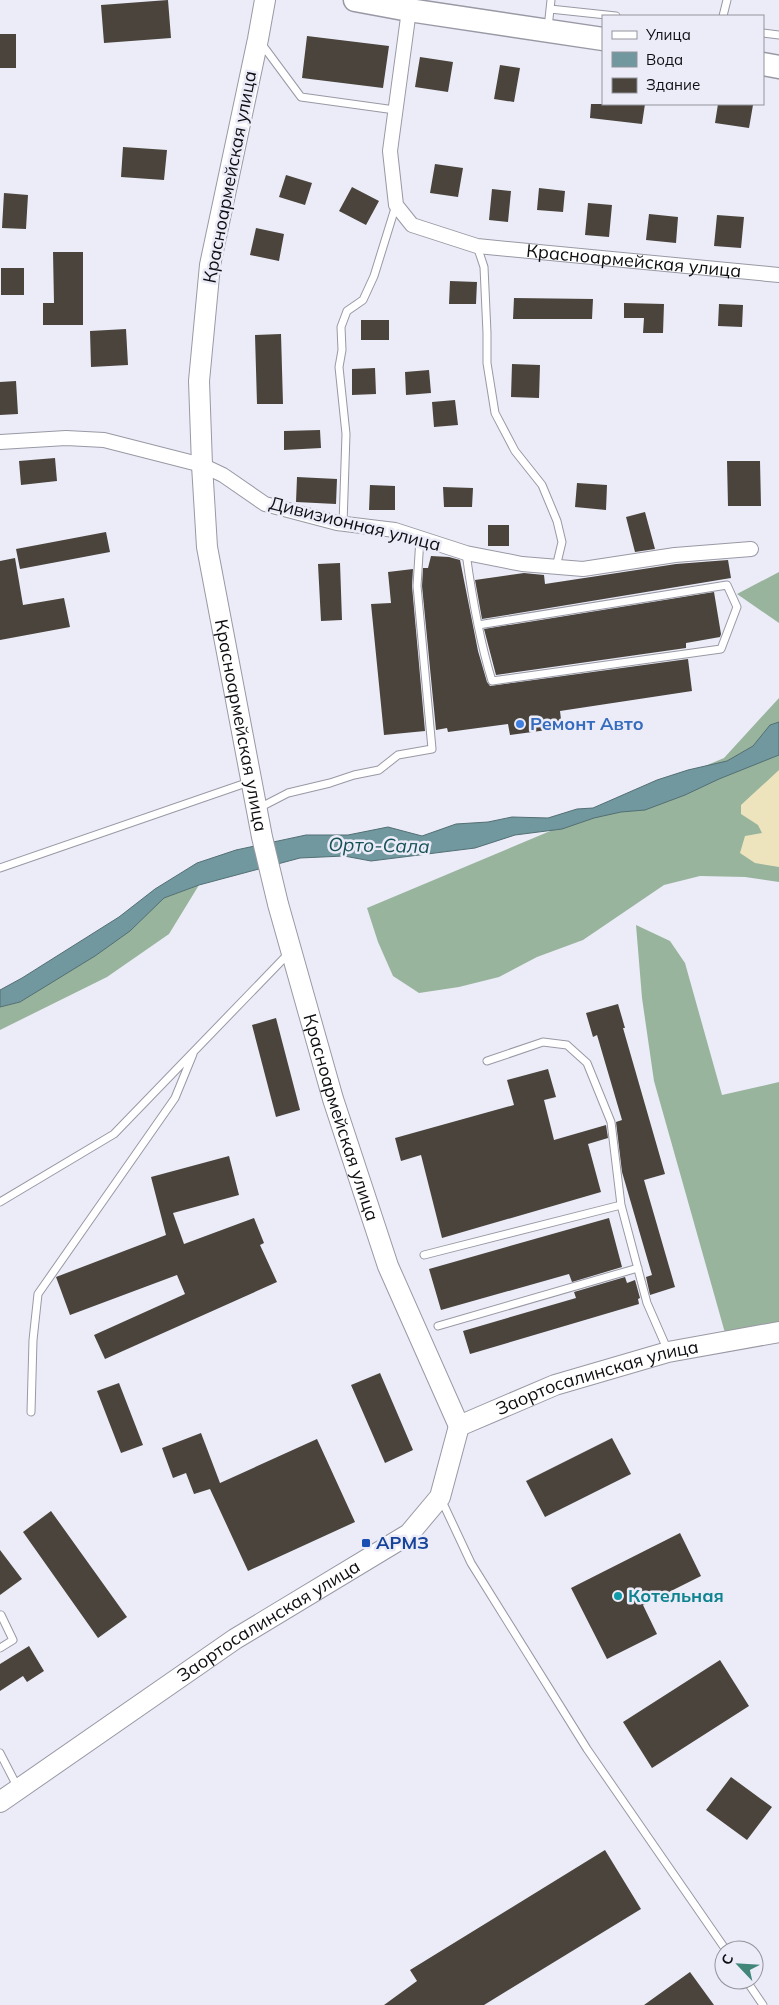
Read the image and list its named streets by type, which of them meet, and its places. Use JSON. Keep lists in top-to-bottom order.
{
  "streets": {
    "street": ["Красноармейская улица", "Дивизионная улица", "Заортосалинская улица"]
  },
  "crossings": [
    ["Красноармейская улица", "Дивизионная улица"],
    ["Красноармейская улица", "Заортосалинская улица"]
  ],
  "water": ["Орто-Сала"],
  "places": {
    "other": ["Ремонт Авто", "Котельная"],
    "transit": ["АРМЗ"]
  },
  "legend": ["Улица", "Вода", "Здание"],
  "north": "top left"
}
